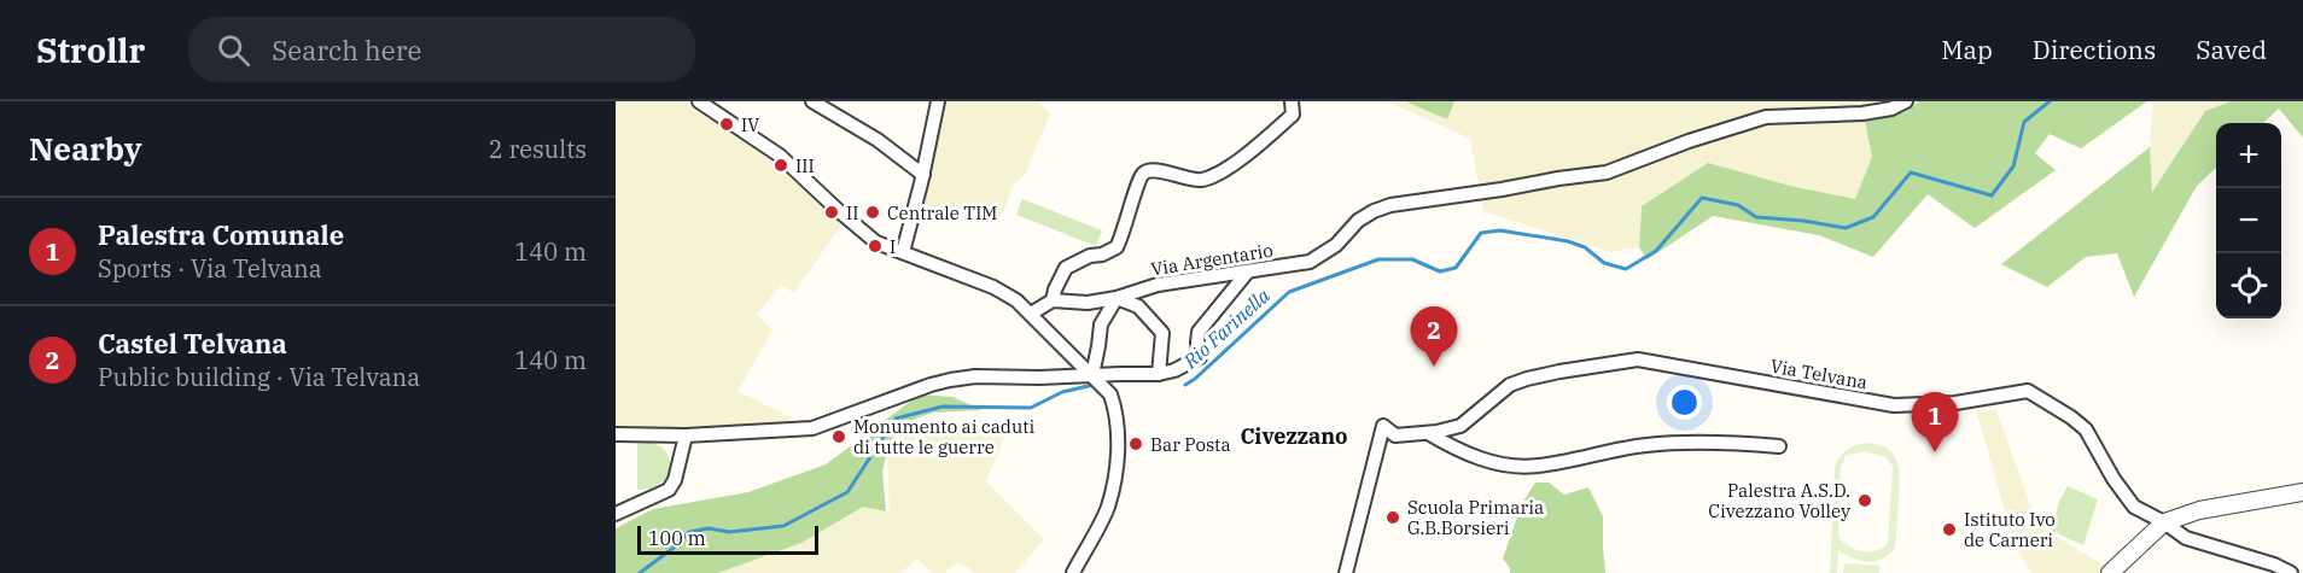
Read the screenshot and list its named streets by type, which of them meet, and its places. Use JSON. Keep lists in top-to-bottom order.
{
  "streets": {
    "street": ["Via Argentario", "Via Telvana"]
  },
  "districts": ["Civezzano"],
  "water": ["Rio Farinella"],
  "places": [
    "IV",
    "III",
    "II",
    "Centrale TIM",
    "I",
    "Monumento ai caduti di tutte le guerre",
    "Bar Posta",
    "Palestra A.S.D. Civezzano Volley",
    "Scuola Primaria G.B.Borsieri",
    "Istituto Ivo de Carneri"
  ],
  "scale_bar": "100 m",
  "page": {
    "header": "Strollr",
    "search": "Search here",
    "nav": ["Map", "Directions", "Saved"],
    "heading": ["Nearby", "2 results"],
    "map_buttons": ["+", "−"],
    "list": [
      {
        "mark": "1",
        "name": "Palestra Comunale",
        "note": "Sports · Via Telvana",
        "value": "140 m"
      },
      {
        "mark": "2",
        "name": "Castel Telvana",
        "note": "Public building · Via Telvana",
        "value": "140 m"
      }
    ],
    "pins": ["2", "1"],
    "scale": "100 m"
  }
}
